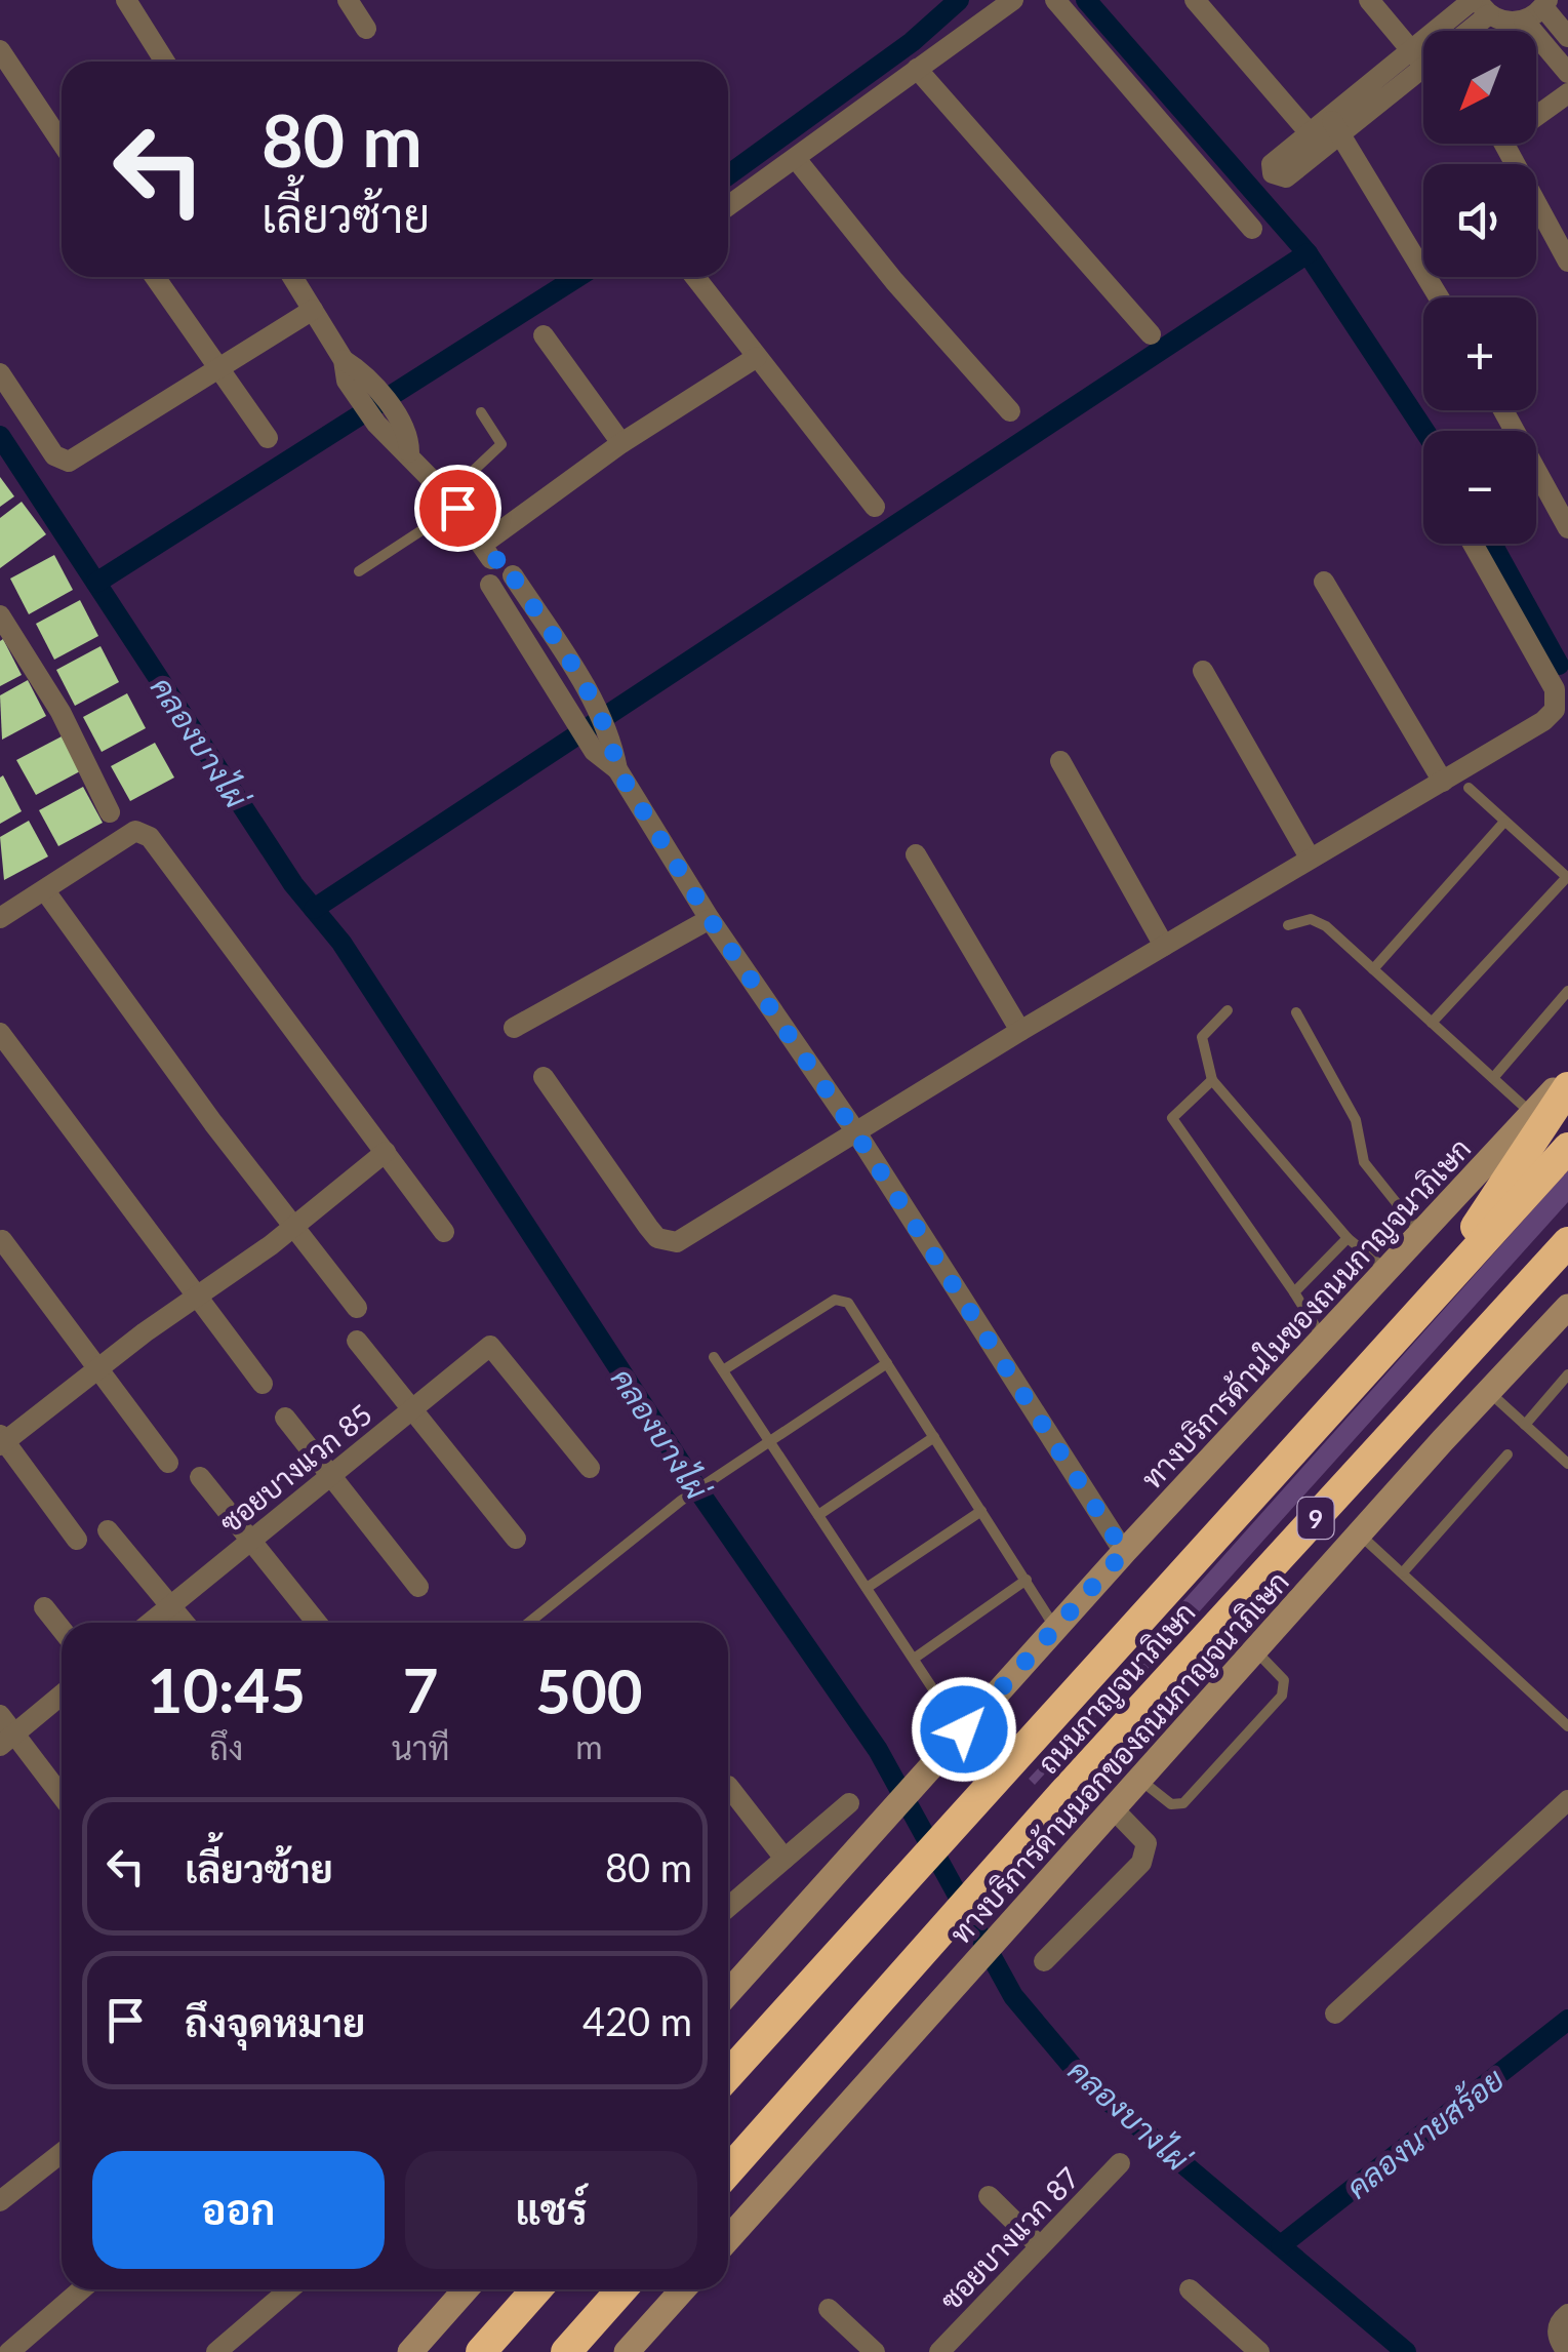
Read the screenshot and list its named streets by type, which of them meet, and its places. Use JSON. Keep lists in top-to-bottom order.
{
  "streets": {
    "highway": ["9", "ถนนกาญจนาภิเษก"],
    "main road": ["ทางบริการด้านในของถนนกาญจนาภิเษก", "ทางบริการด้านนอกของถนนกาญจนาภิเษก"],
    "street": ["ซอยบางแวก 85", "ซอยบางแวก 87"]
  },
  "water": ["คลองบางไผ่", "คลองนายสร้อย"],
  "north": "bottom left",
  "page": {
    "map_buttons": ["+", "−"],
    "turn": ["80 m", "เลี้ยวซ้าย"],
    "eta": [
      "10:45",
      "ถึง",
      "7",
      "นาที",
      "500",
      "m"
    ],
    "list": [
      {
        "name": "เลี้ยวซ้าย",
        "value": "80 m"
      },
      {
        "name": "ถึงจุดหมาย",
        "value": "420 m"
      }
    ],
    "buttons": ["ออก", "แชร์"]
  }
}
